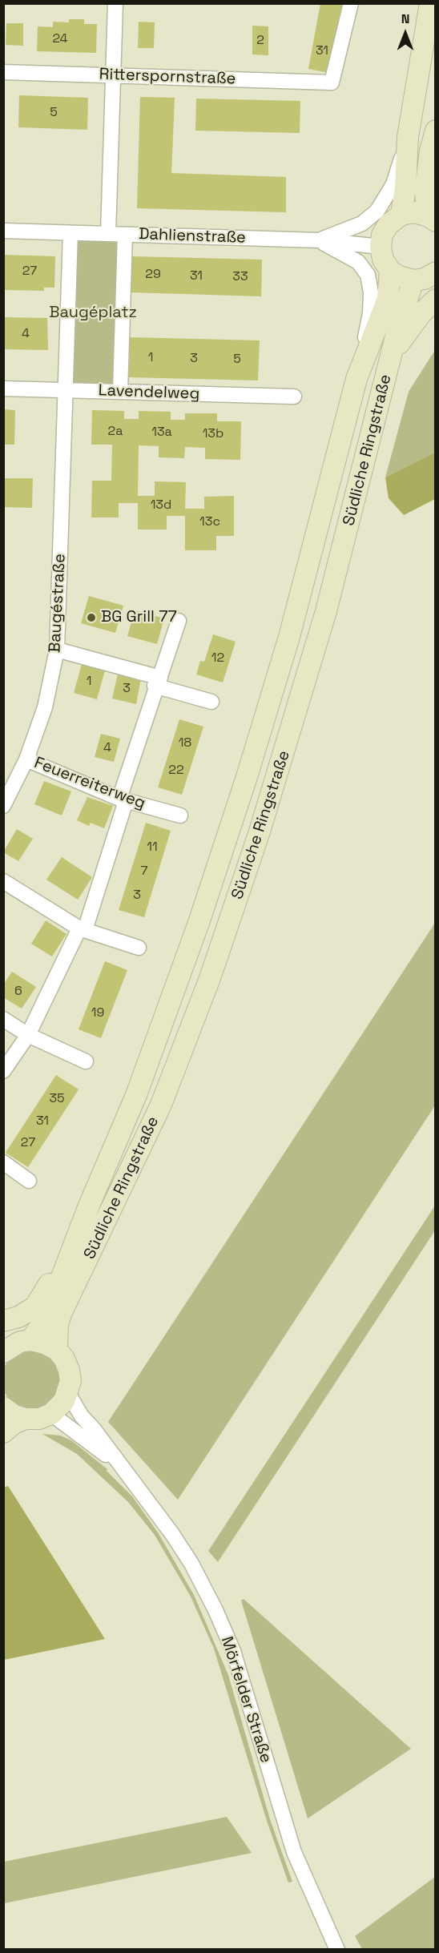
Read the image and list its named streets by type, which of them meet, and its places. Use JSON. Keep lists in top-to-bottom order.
{
  "streets": {
    "main road": ["Südliche Ringstraße"],
    "street": [
      "Ritterspornstraße",
      "Dahlienstraße",
      "Lavendelweg",
      "Baugéstraße",
      "Feuerreiterweg",
      "Mörfelder Straße"
    ]
  },
  "crossings": [
    ["Dahlienstraße", "Südliche Ringstraße"],
    ["Lavendelweg", "Baugéstraße"],
    ["Baugéstraße", "Feuerreiterweg"]
  ],
  "parks": ["Baugéplatz"],
  "places": ["BG Grill 77"],
  "house_numbers": [
    "24",
    "2",
    "31",
    "5",
    "27",
    "29",
    "31",
    "33",
    "4",
    "1",
    "3",
    "5",
    "2a",
    "13a",
    "13b",
    "13d",
    "13c",
    "12",
    "1",
    "3",
    "18",
    "4",
    "22",
    "11",
    "7",
    "3",
    "6",
    "19",
    "35",
    "31",
    "27"
  ],
  "north": "top"
}
